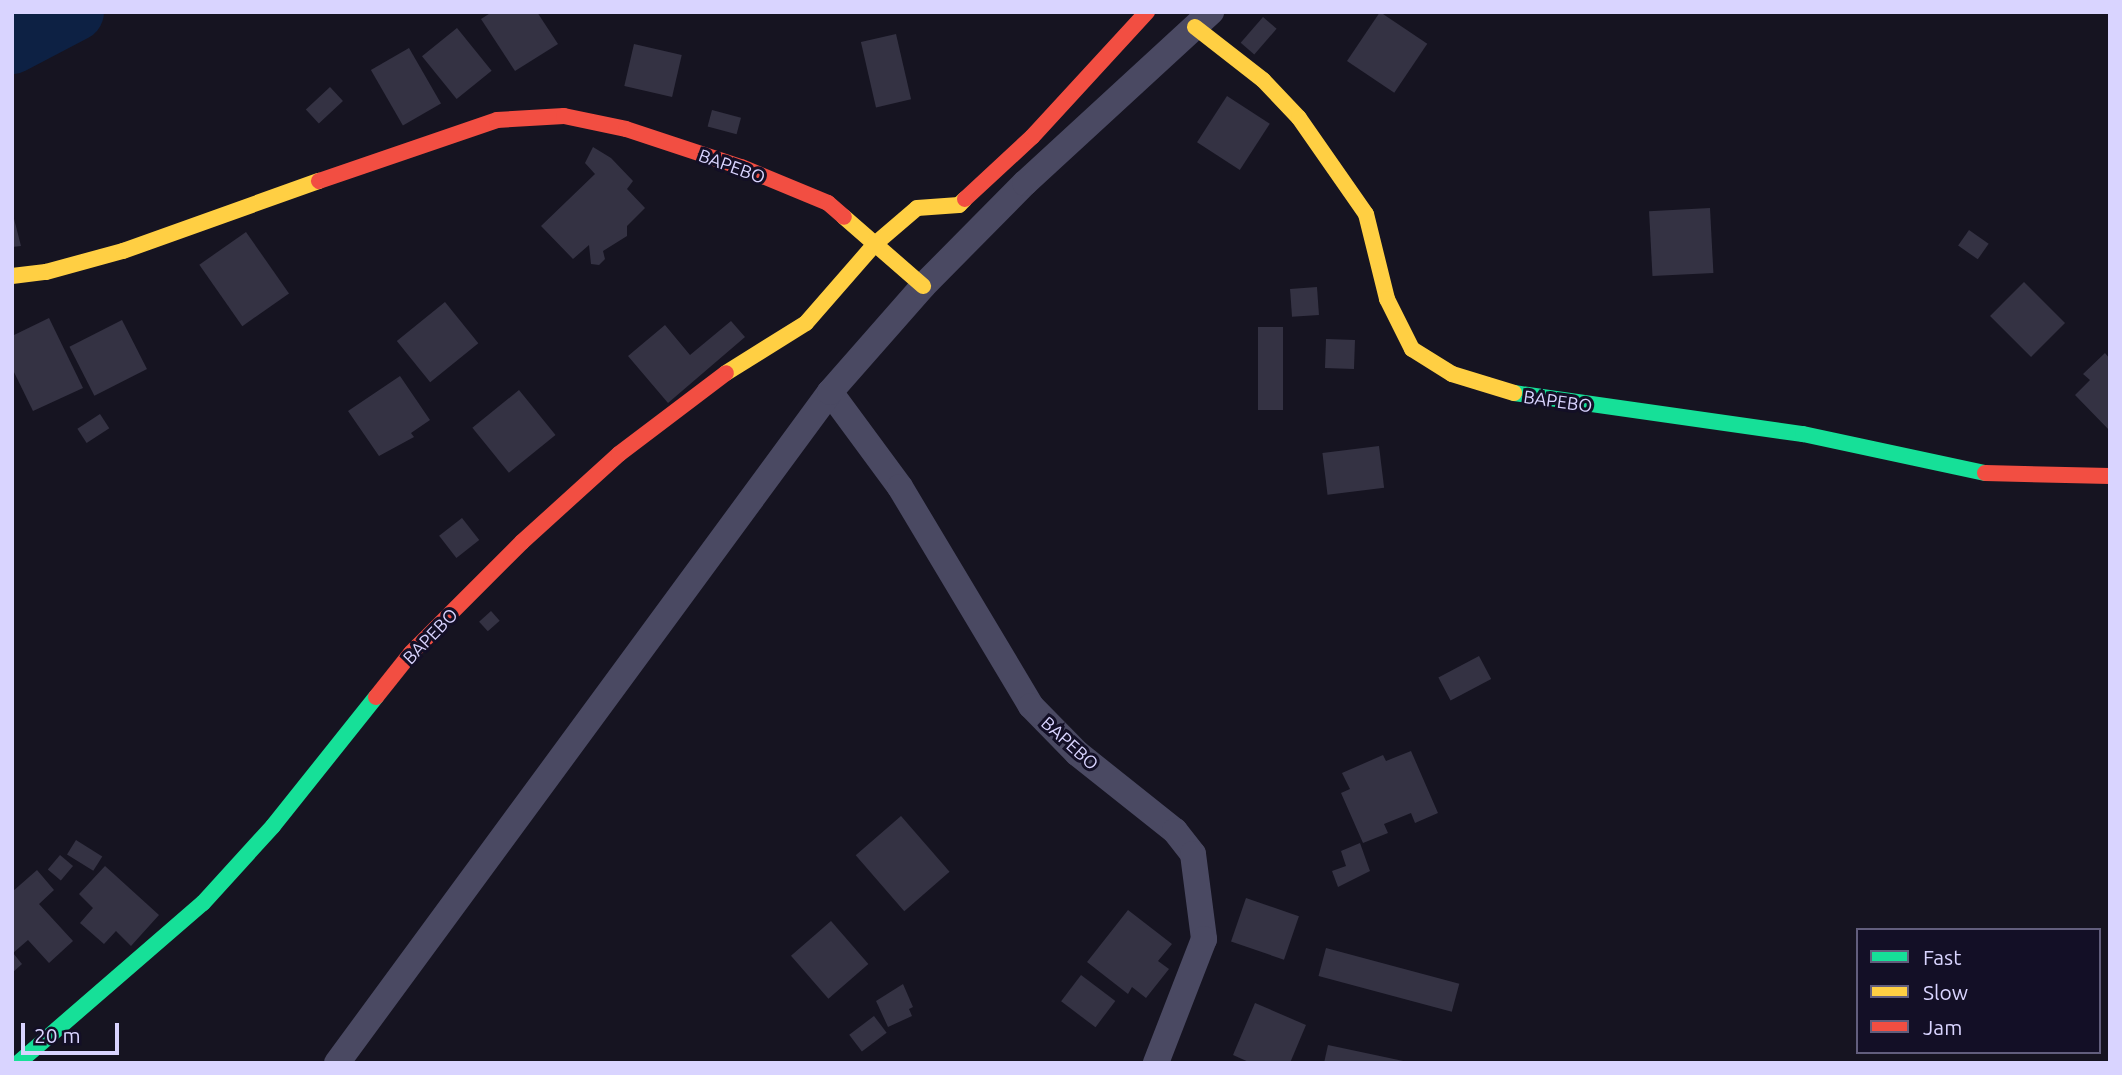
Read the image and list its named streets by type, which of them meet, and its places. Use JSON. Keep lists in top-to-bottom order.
{
  "streets": {
    "street": ["ВАРЕВО"]
  },
  "legend": ["Fast", "Slow", "Jam"],
  "scale_bar": "20 m"
}
